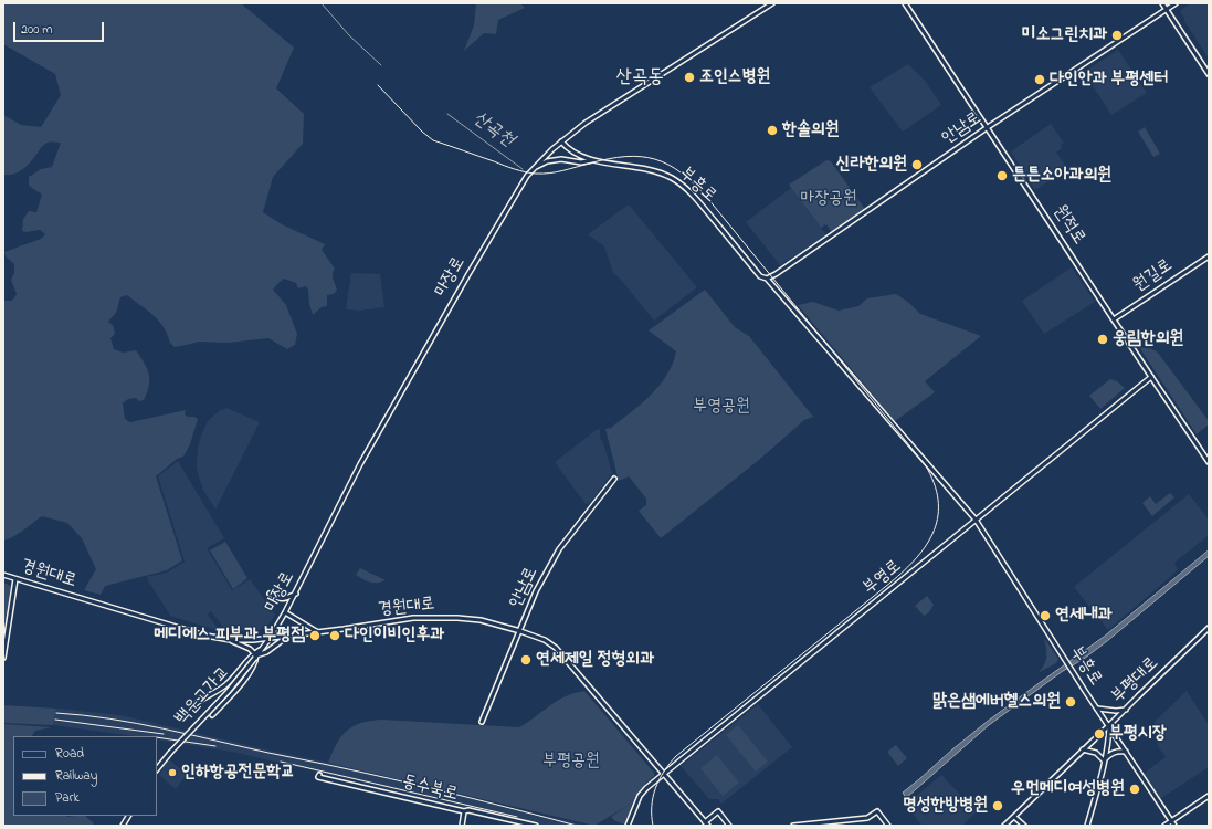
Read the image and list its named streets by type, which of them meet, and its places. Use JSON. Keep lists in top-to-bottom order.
{
  "streets": {
    "main road": [
      "안남로",
      "부흥로",
      "원적로",
      "원길로",
      "마장로",
      "경원대로",
      "부영로",
      "부평대로",
      "백운고가교",
      "동수북로"
    ]
  },
  "crossings": [
    ["안남로", "부흥로"],
    ["안남로", "원적로"],
    ["안남로", "경원대로"],
    ["부흥로", "마장로"],
    ["부흥로", "부영로"],
    ["부흥로", "부평대로"],
    ["원적로", "원길로"],
    ["원적로", "부영로"],
    ["마장로", "경원대로"],
    ["마장로", "백운고가교"],
    ["경원대로", "부영로"]
  ],
  "districts": ["산곡동"],
  "water": ["산곡천"],
  "parks": ["마장공원", "부영공원", "부평공원"],
  "places": [
    "미소그린치과",
    "조인스병원",
    "다인안과 부평센터",
    "한솔의원",
    "신라한의원",
    "튼튼소아과의원",
    "웅림한의원",
    "연세내과",
    "메디에스 피부과 부평점",
    "다인이비인후과",
    "연세제일 정형외과",
    "맑은샘에버헬스의원",
    "부평시장",
    "인하항공전문학교",
    "우먼메디여성병원",
    "명성한방병원"
  ],
  "legend": ["Road", "Railway", "Park"],
  "scale_bar": "200 m"
}
